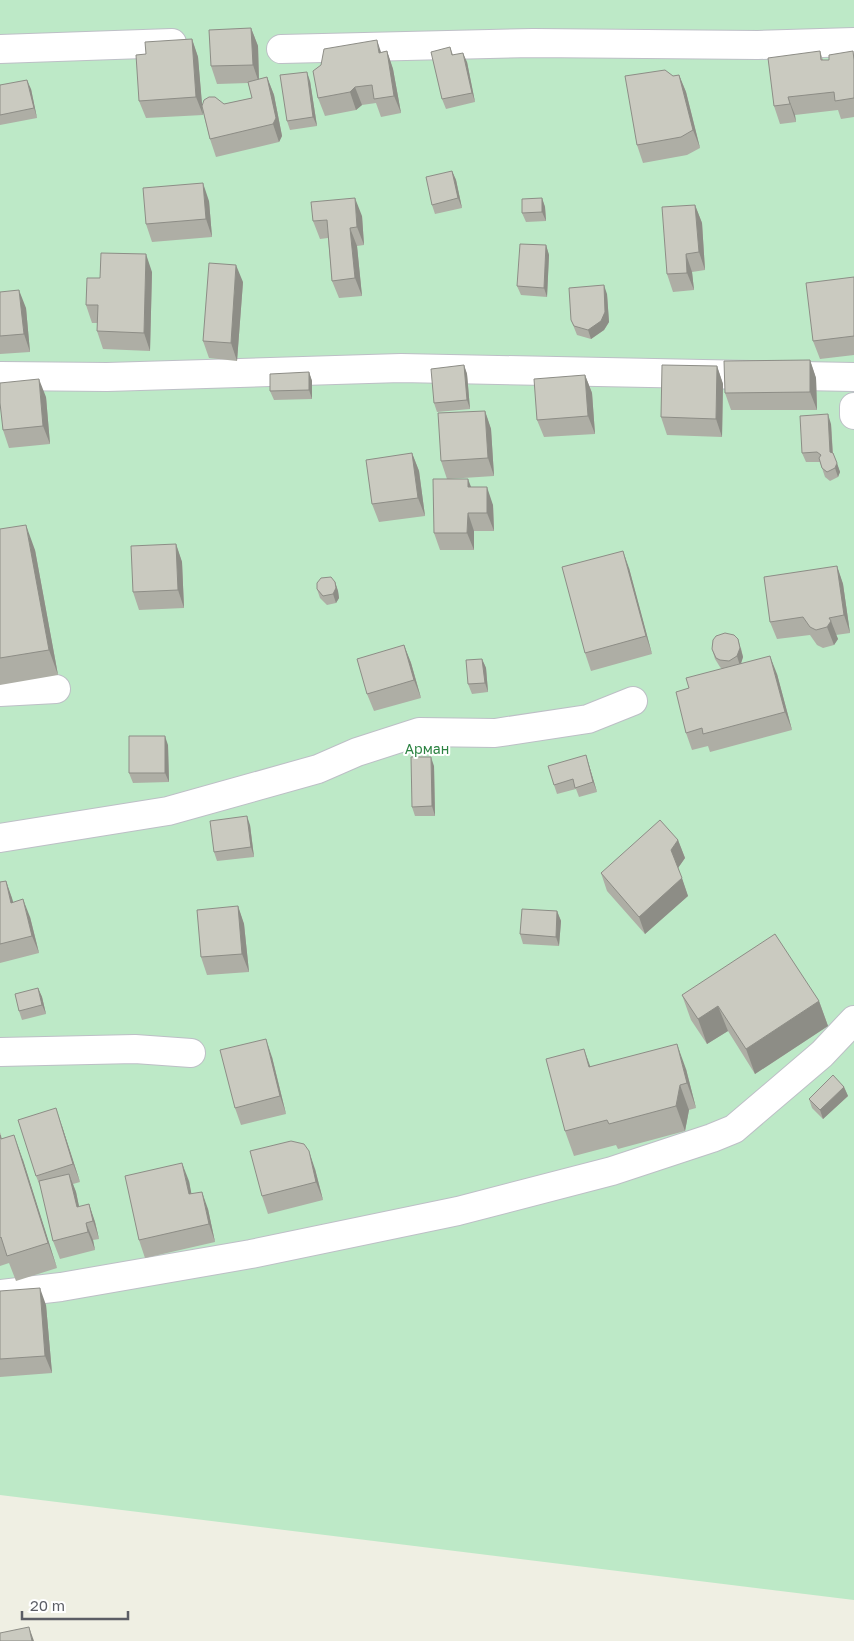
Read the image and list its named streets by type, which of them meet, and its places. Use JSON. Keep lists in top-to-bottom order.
{
  "parks": ["Арман"],
  "scale_bar": "20 m"
}
